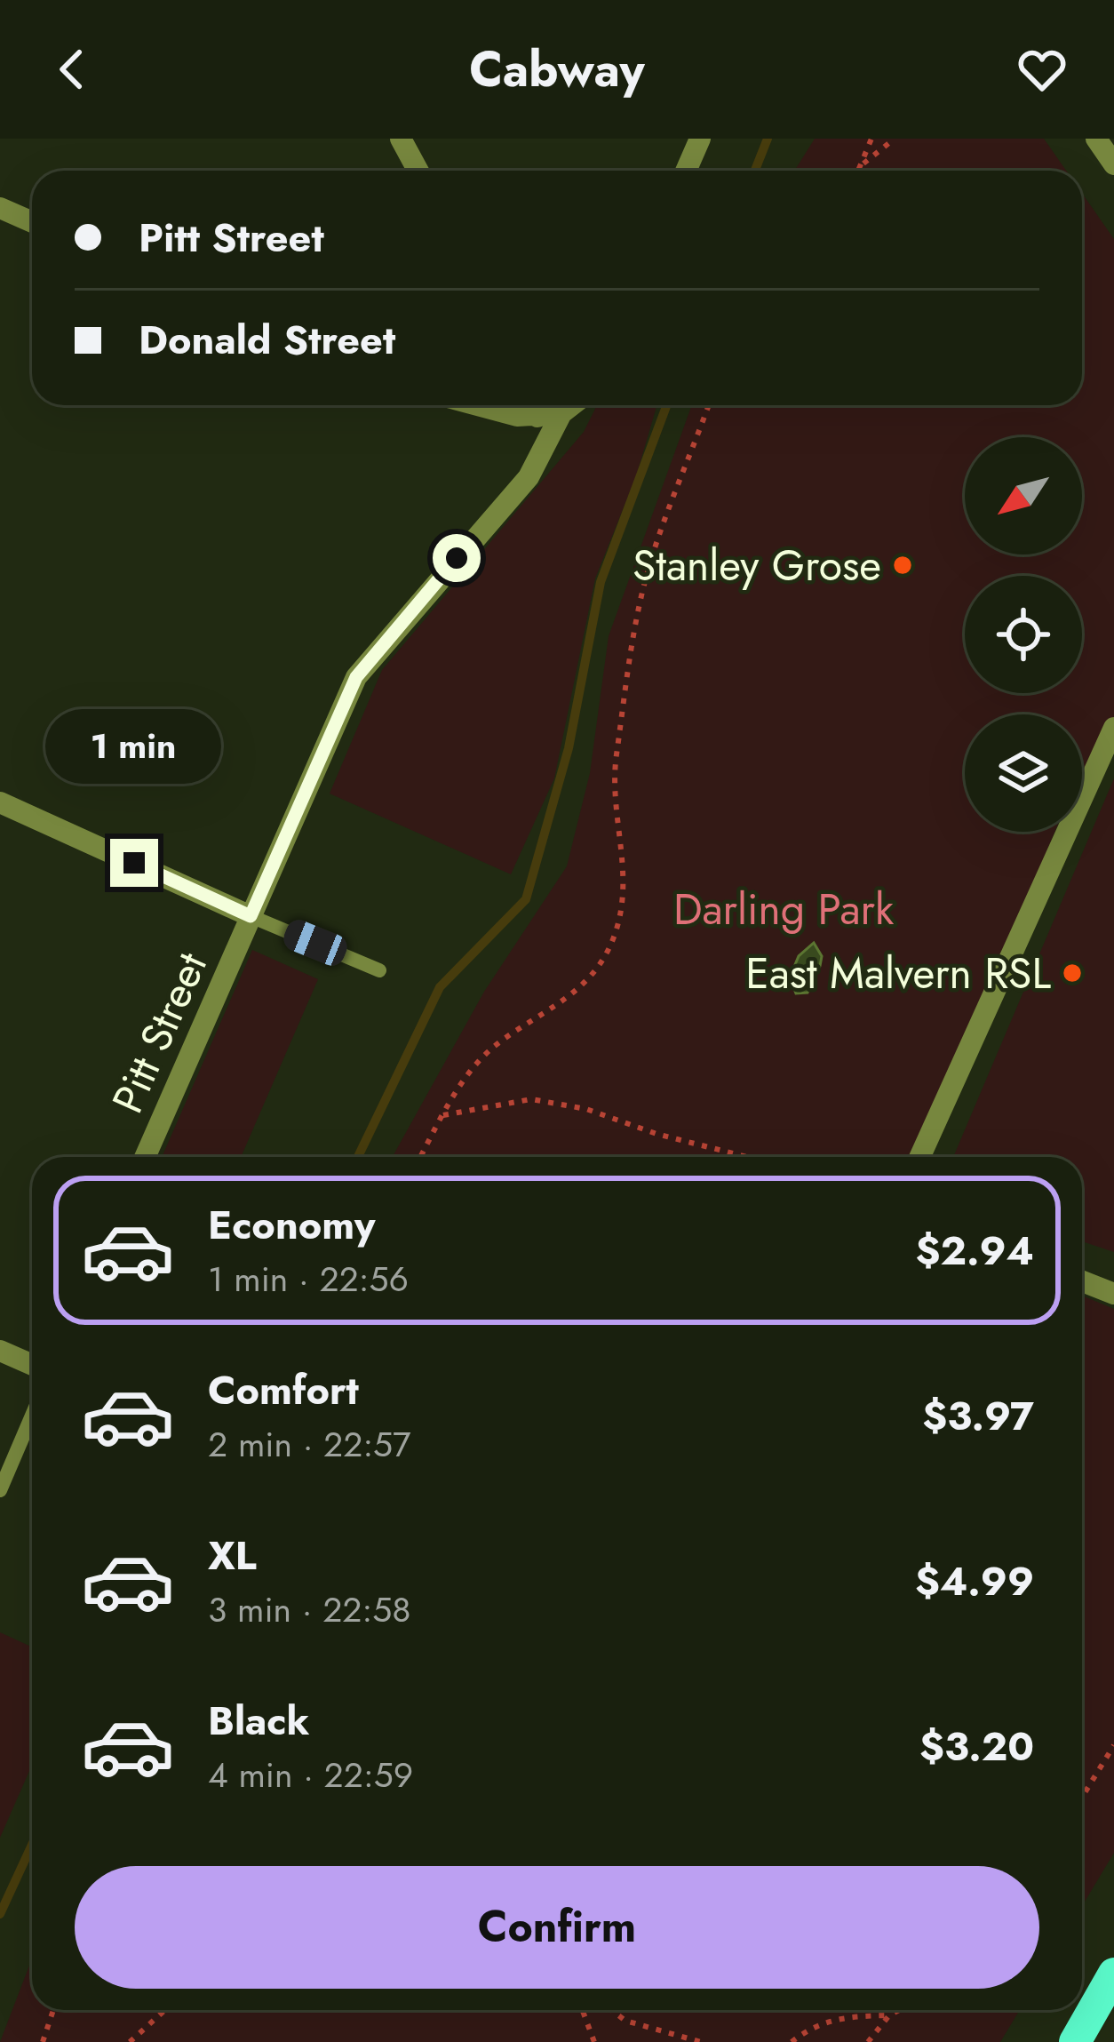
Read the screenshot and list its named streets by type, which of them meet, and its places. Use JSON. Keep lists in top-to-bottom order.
{
  "streets": {
    "street": ["Pitt Street"]
  },
  "parks": ["Darling Park"],
  "places": ["Stanley Grose", "East Malvern RSL"],
  "north": "bottom left",
  "page": {
    "header": "Cabway",
    "banner": ["Pitt Street", "Donald Street"],
    "bubble": "1 min",
    "list": [
      {
        "name": "Economy",
        "note": "1 min · 22:56",
        "value": "$2.94"
      },
      {
        "name": "Comfort",
        "note": "2 min · 22:57",
        "value": "$3.97"
      },
      {
        "name": "XL",
        "note": "3 min · 22:58",
        "value": "$4.99"
      },
      {
        "name": "Black",
        "note": "4 min · 22:59",
        "value": "$3.20"
      }
    ],
    "buttons": "Confirm"
  }
}
